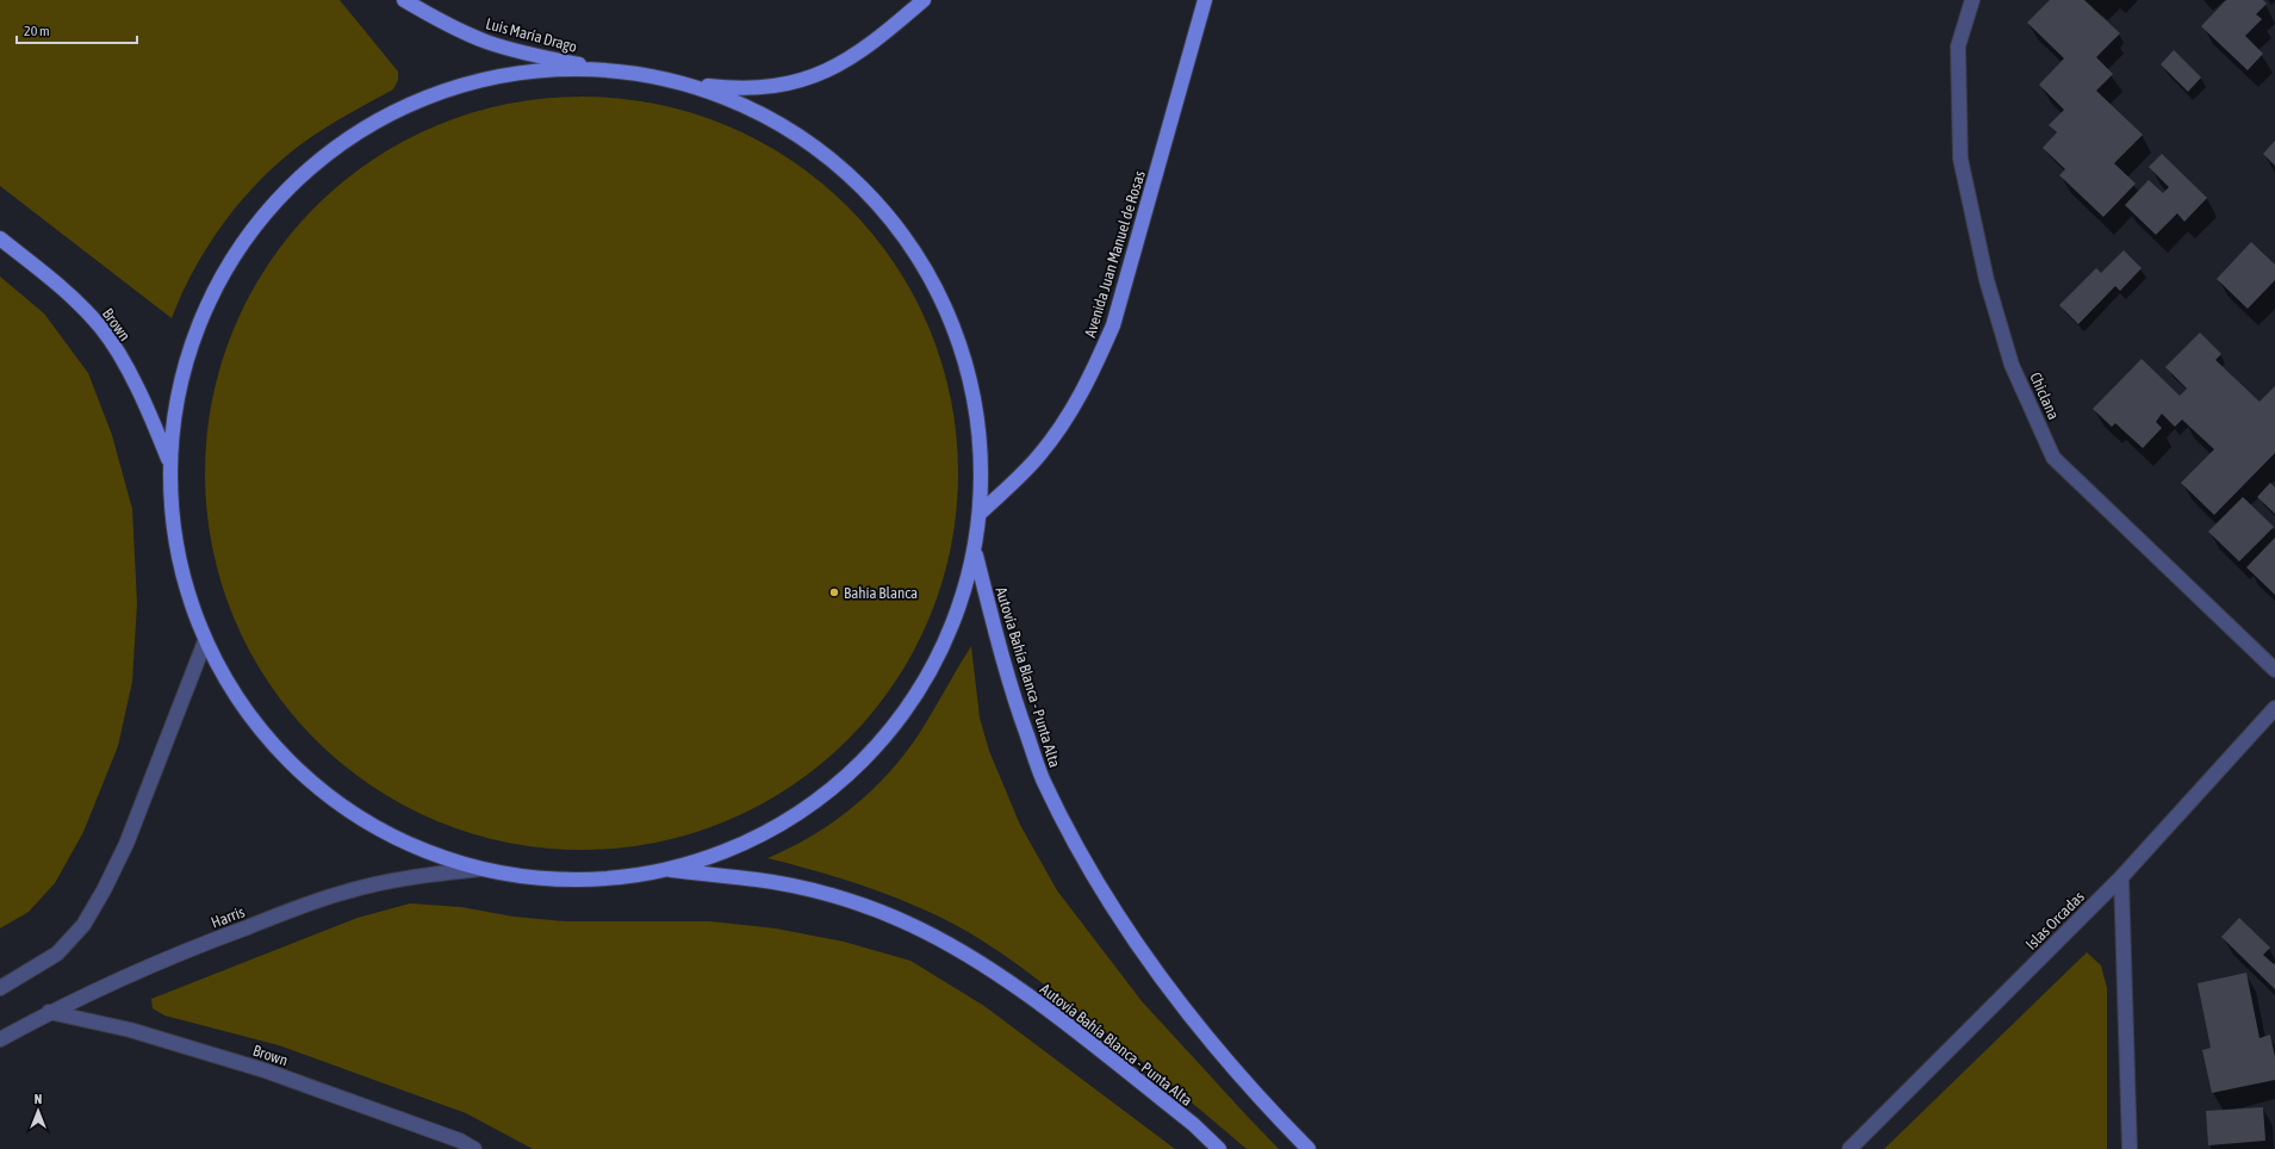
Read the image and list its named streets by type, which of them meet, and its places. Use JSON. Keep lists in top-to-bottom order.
{
  "streets": {
    "main road": [
      "Luis María Drago",
      "Avenida Juan Manuel de Rosas",
      "Brown",
      "Autovía Bahía Blanca - Punta Alta"
    ],
    "street": ["Chiclana", "Harris", "Islas Orcadas"]
  },
  "crossings": [
    ["Brown", "Harris"]
  ],
  "places": ["Bahía Blanca"],
  "scale_bar": "20 m",
  "north": "top"
}
